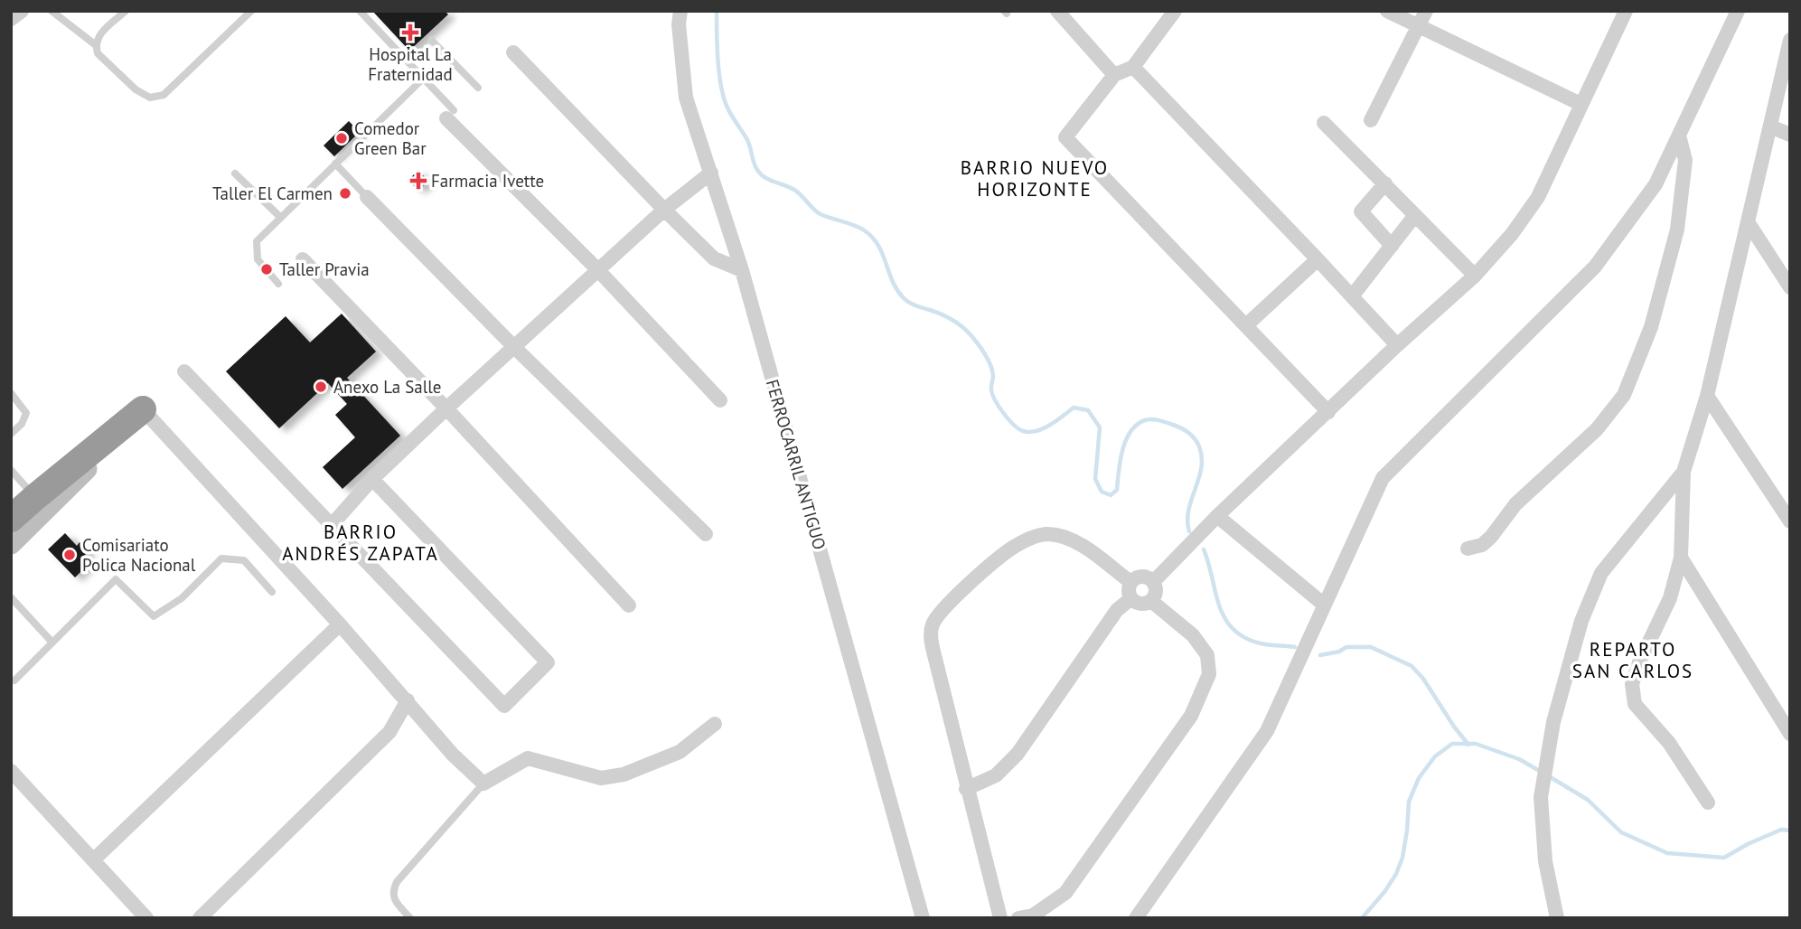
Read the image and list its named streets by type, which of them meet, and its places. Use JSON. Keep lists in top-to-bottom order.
{
  "streets": {
    "street": ["FERROCARRIL ANTIGUO"]
  },
  "districts": ["BARRIO NUEVO HORIZONTE", "BARRIO ANDRÉS ZAPATA", "REPARTO SAN CARLOS"],
  "places": {
    "health": ["Hospital La Fraternidad", "Farmacia Ivette"],
    "other": [
      "Comedor Green Bar",
      "Taller El Carmen",
      "Taller Pravia",
      "Anexo La Salle",
      "Comisariato Polica Nacional"
    ]
  }
}
